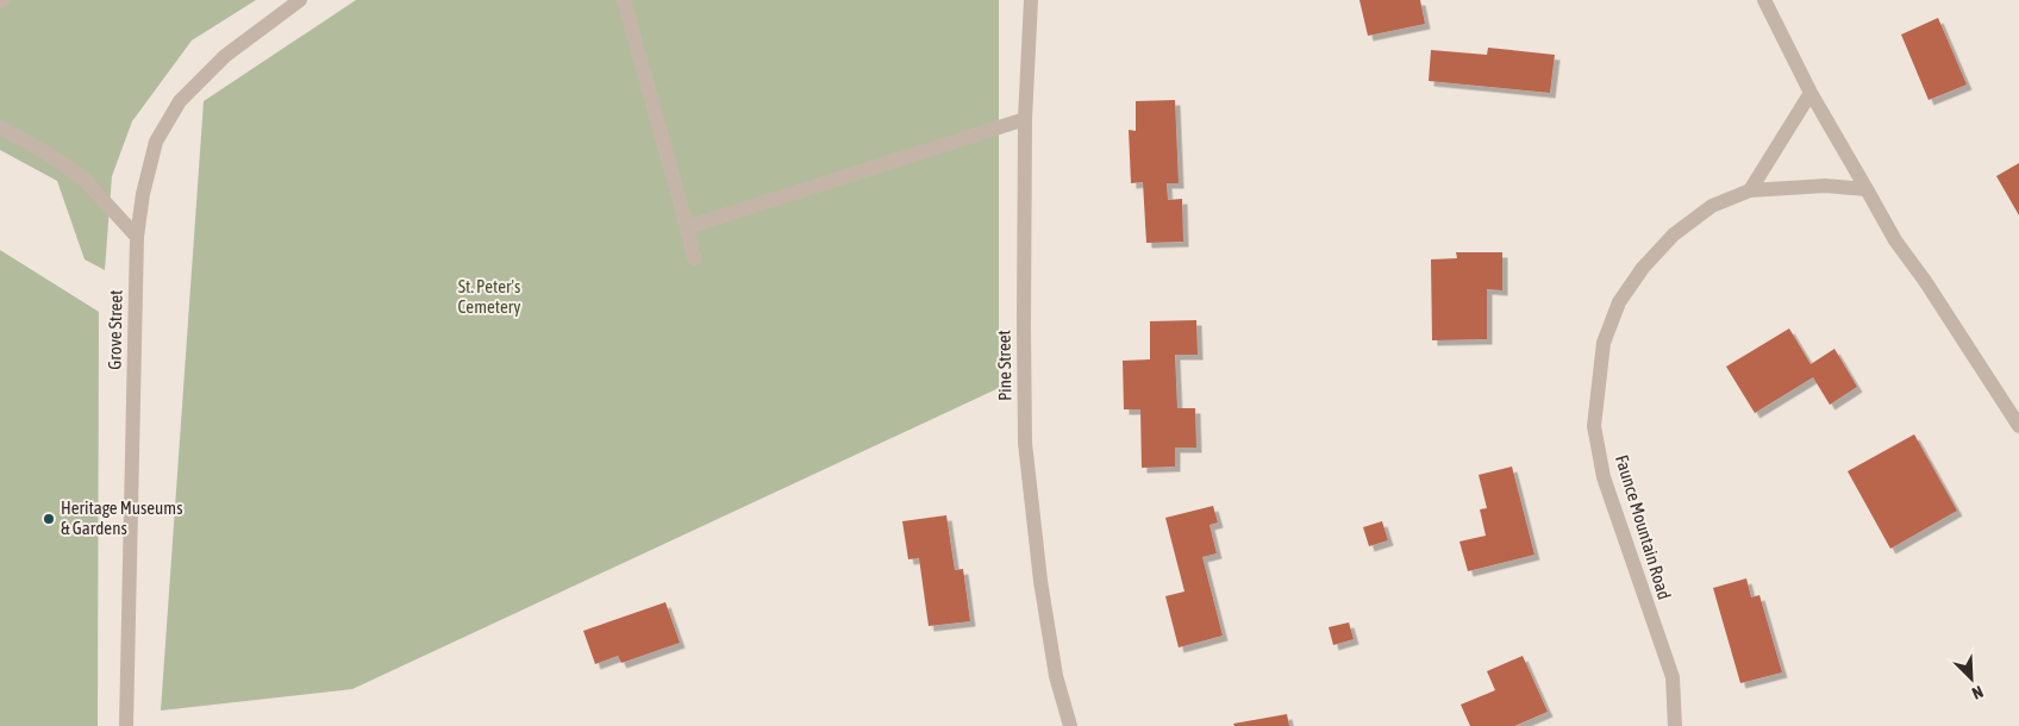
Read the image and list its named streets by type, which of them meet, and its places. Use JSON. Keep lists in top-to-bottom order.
{
  "streets": {
    "street": ["Grove Street", "Pine Street", "Faunce Mountain Road"]
  },
  "parks": ["St. Peter's Cemetery"],
  "places": ["Heritage Museums & Gardens"],
  "north": "bottom right"
}
